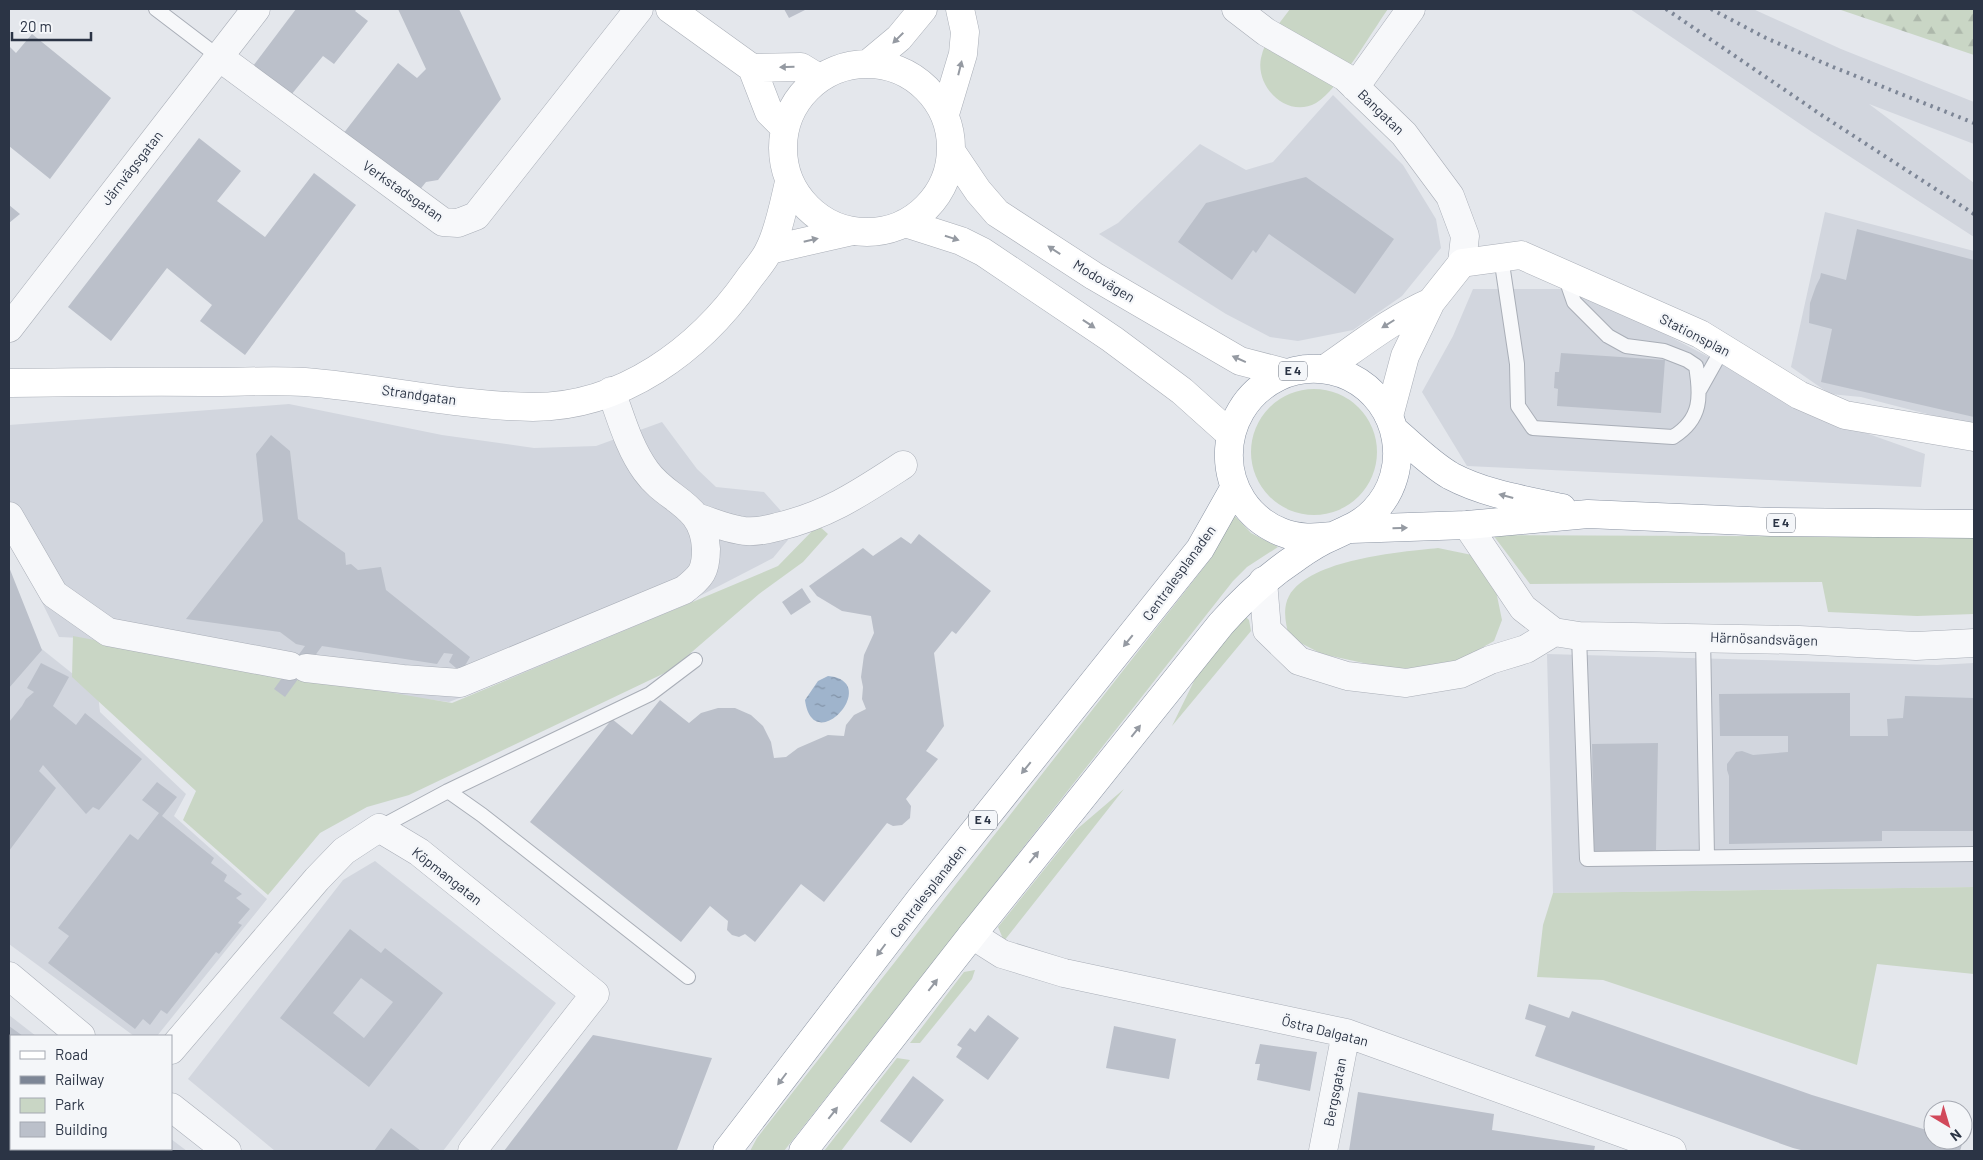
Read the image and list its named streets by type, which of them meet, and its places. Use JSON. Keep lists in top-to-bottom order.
{
  "streets": {
    "main road": [
      "Modovägen",
      "Stationsplan",
      "E 4",
      "Strandgatan",
      "Centralesplanaden"
    ],
    "street": [
      "Bangatan",
      "Järnvägsgatan",
      "Verkstadsgatan",
      "Härnösandsvägen",
      "Köpmangatan",
      "Östra Dalgatan",
      "Bergsgatan"
    ]
  },
  "crossings": [
    ["Bangatan", "Stationsplan"],
    ["Järnvägsgatan", "Verkstadsgatan"],
    ["Modovägen", "E 4"],
    ["Modovägen", "Strandgatan"],
    ["Modovägen", "Centralesplanaden"],
    ["E 4", "Centralesplanaden"],
    ["E 4", "Östra Dalgatan"],
    ["Östra Dalgatan", "Bergsgatan"]
  ],
  "legend": [
    "Road",
    "Railway",
    "Park",
    "Building"
  ],
  "scale_bar": "20 m",
  "north": "bottom right"
}
